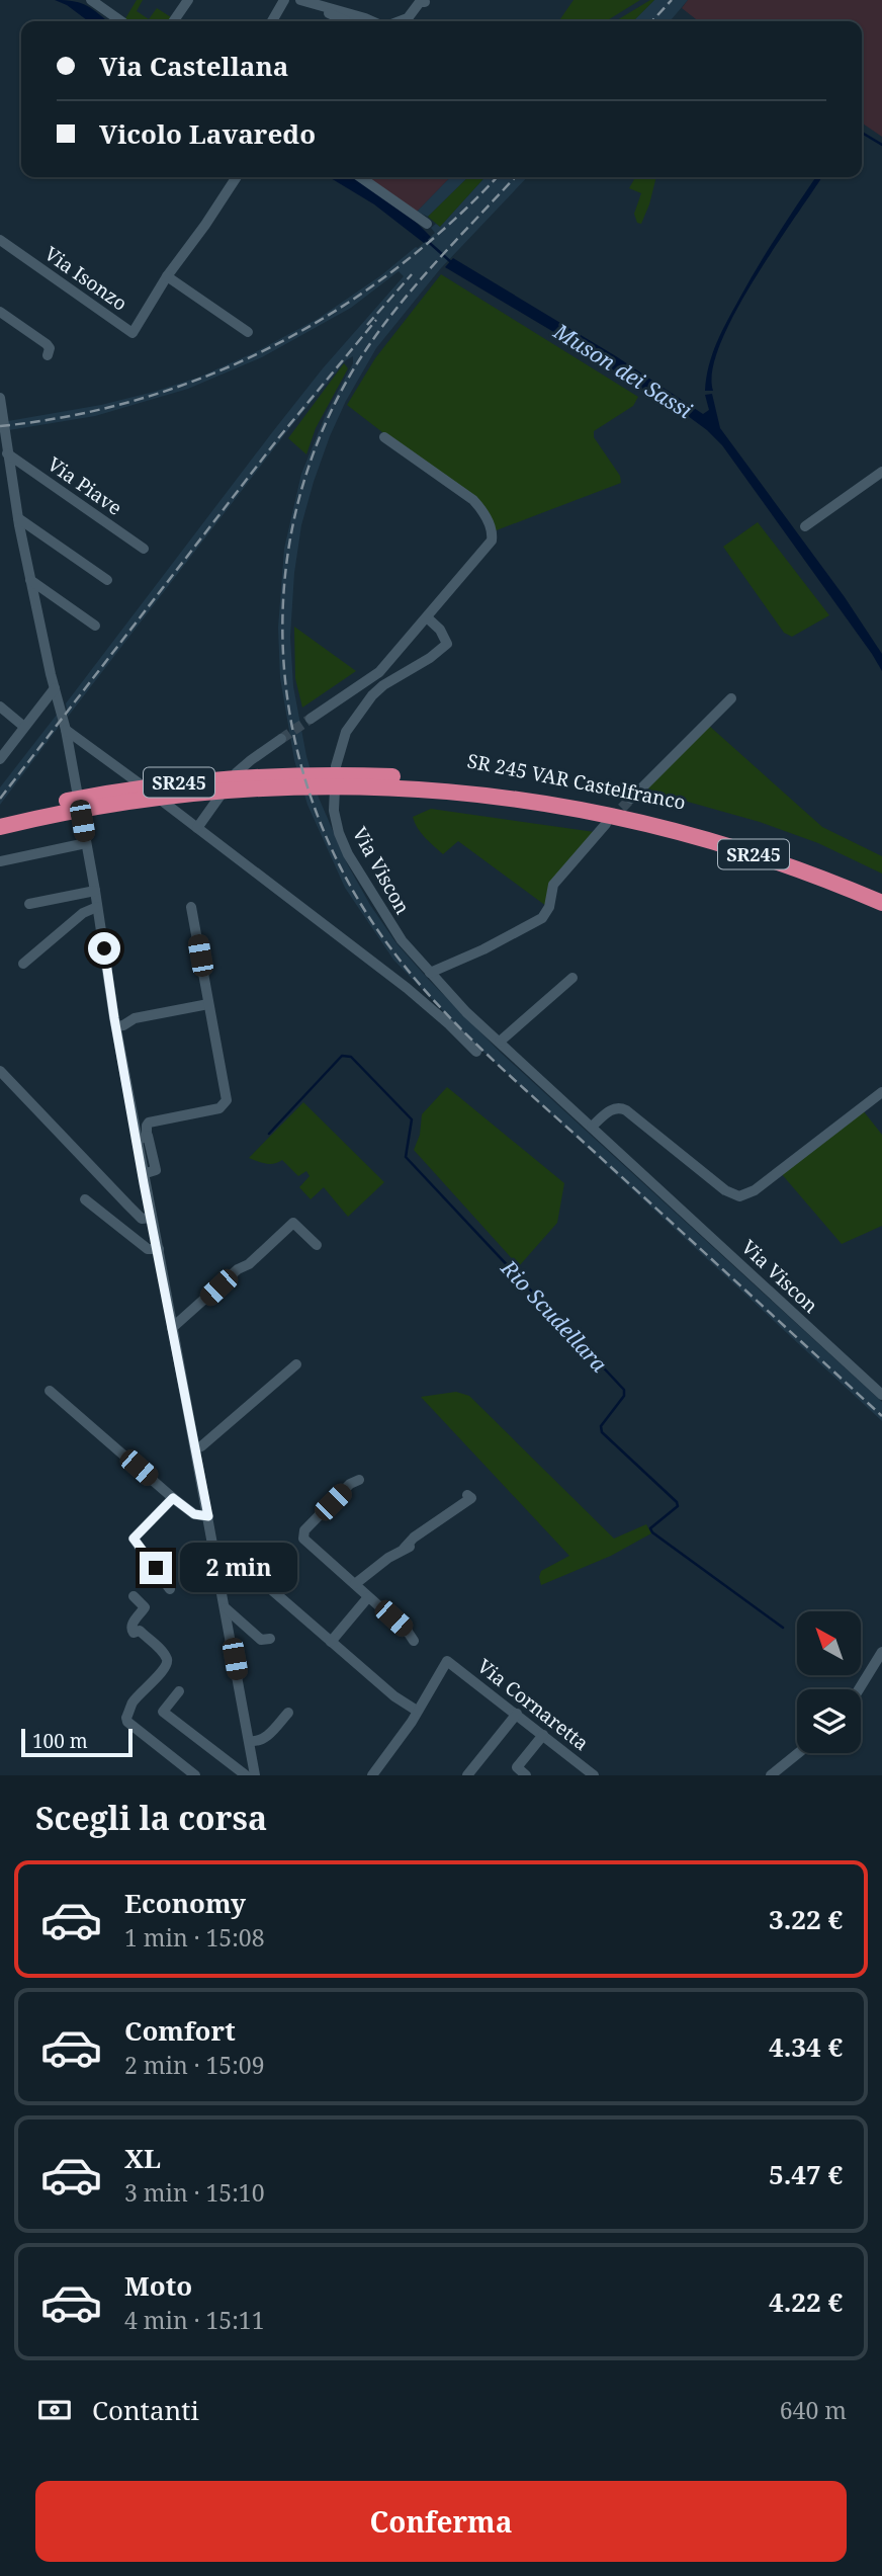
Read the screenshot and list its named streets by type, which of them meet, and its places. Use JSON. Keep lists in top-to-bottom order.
{
  "streets": {
    "highway": ["SR 245 VAR Castelfranco", "SR245"],
    "street": [
      "Via Isonzo",
      "Via Piave",
      "Via Viscon",
      "Via Cornaretta"
    ]
  },
  "water": ["Muson dei Sassi", "Rio Scudellara"],
  "scale_bar": "100 m",
  "north": "top left",
  "page": {
    "banner": ["Via Castellana", "Vicolo Lavaredo"],
    "bubble": "2 min",
    "scale": "100 m",
    "heading": "Scegli la corsa",
    "list": [
      {
        "name": "Economy",
        "note": "1 min · 15:08",
        "value": "3.22 €"
      },
      {
        "name": "Comfort",
        "note": "2 min · 15:09",
        "value": "4.34 €"
      },
      {
        "name": "XL",
        "note": "3 min · 15:10",
        "value": "5.47 €"
      },
      {
        "name": "Moto",
        "note": "4 min · 15:11",
        "value": "4.22 €"
      }
    ],
    "pay": ["Contanti", "640 m"],
    "buttons": "Conferma"
  }
}
